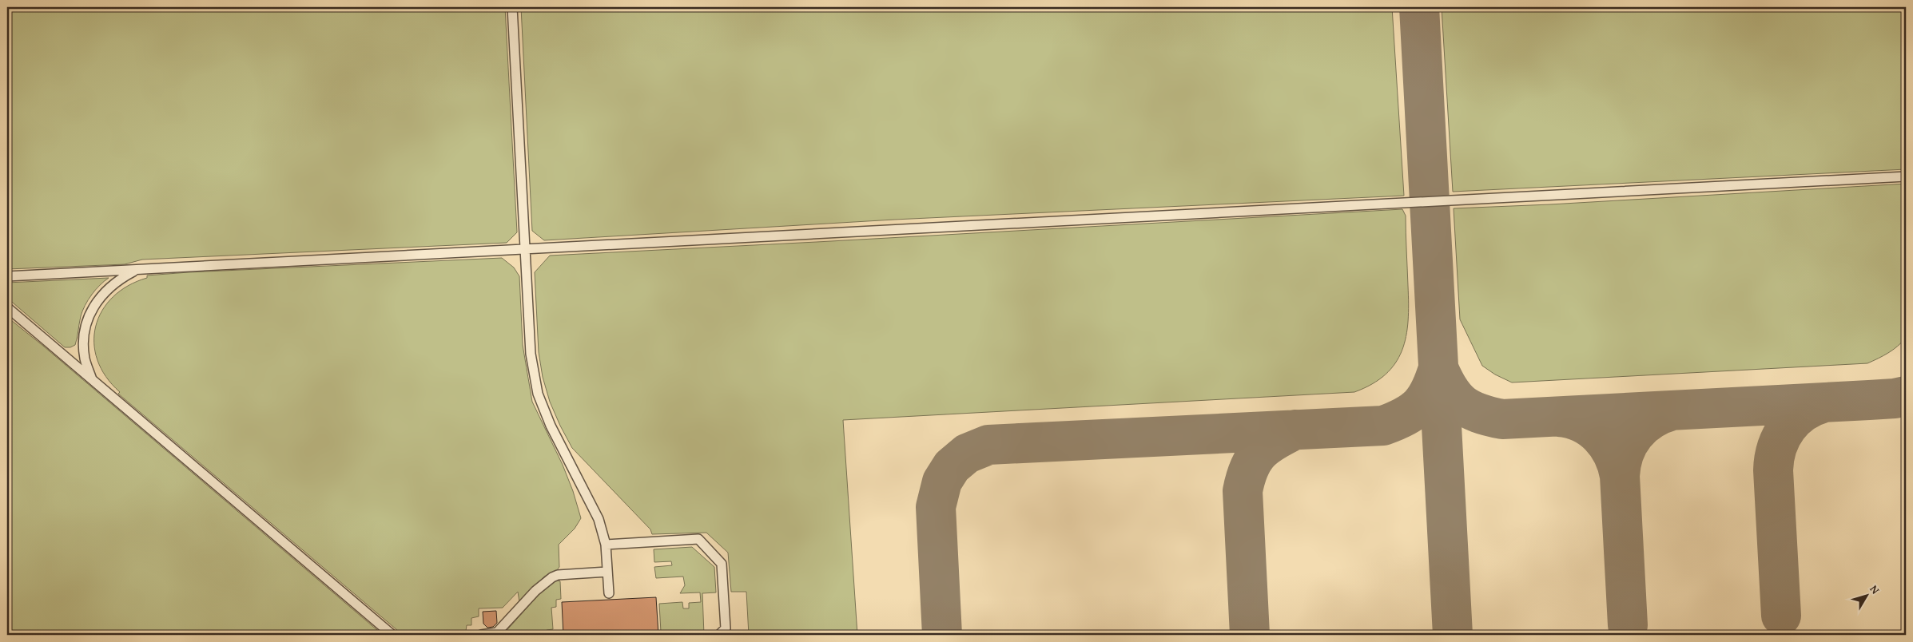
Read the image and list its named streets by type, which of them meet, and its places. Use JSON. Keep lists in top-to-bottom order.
{
  "north": "top right"
}
